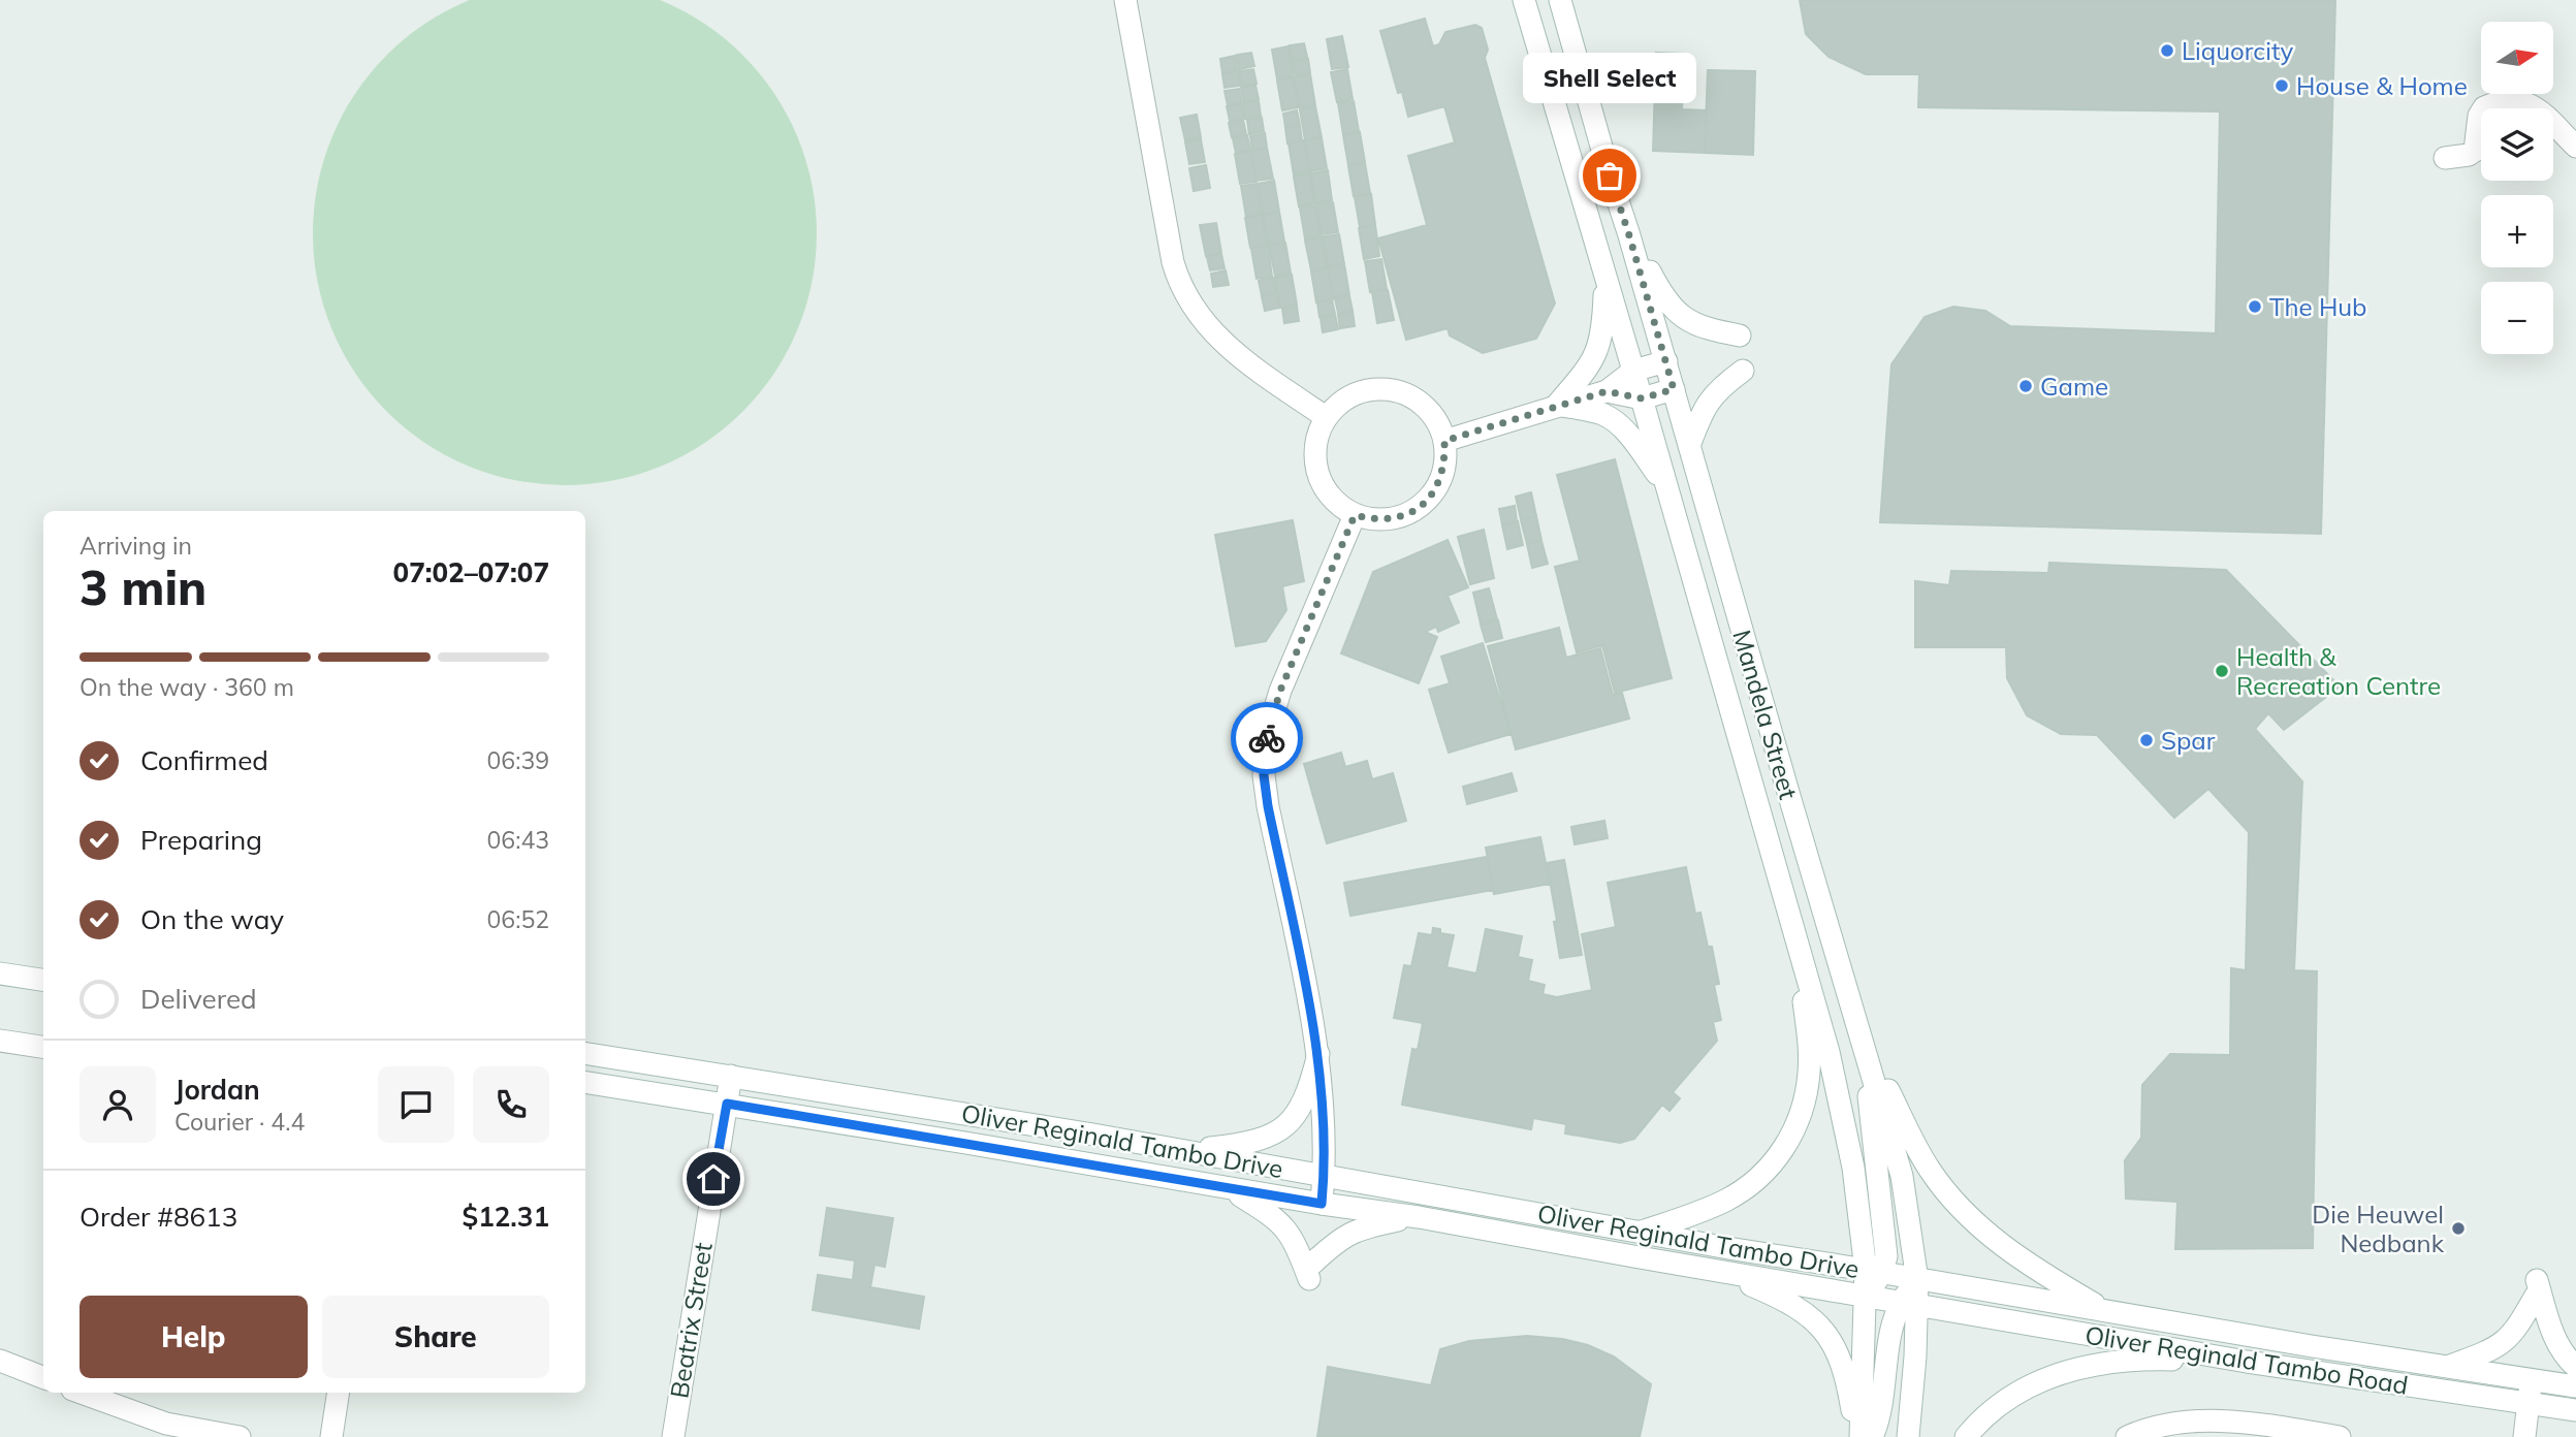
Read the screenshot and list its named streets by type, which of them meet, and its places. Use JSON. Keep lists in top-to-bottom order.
{
  "streets": {
    "main road": [
      "Mandela Street",
      "Oliver Reginald Tambo Drive",
      "Beatrix Street",
      "Oliver Reginald Tambo Road"
    ]
  },
  "crossings": [
    ["Mandela Street", "Oliver Reginald Tambo Drive"],
    ["Mandela Street", "Oliver Reginald Tambo Road"],
    ["Oliver Reginald Tambo Drive", "Beatrix Street"],
    ["Oliver Reginald Tambo Drive", "Oliver Reginald Tambo Road"]
  ],
  "places": [
    "Liquorcity",
    "House & Home",
    "Shell Select",
    "The Hub",
    "Game",
    "Health & Recreation Centre",
    "Spar",
    "Die Heuwel Nedbank"
  ],
  "north": "right",
  "page": {
    "map_buttons": ["+", "−"],
    "bubble": "Shell Select",
    "heading": ["3 min", "Arriving in", "07:02–07:07"],
    "panel": [
      "Jordan",
      "Courier · 4.4",
      "Order #8613",
      "$12.31"
    ],
    "bar": "On the way · 360 m",
    "list": [
      ["Confirmed", "06:39"],
      ["Preparing", "06:43"],
      ["On the way", "06:52"],
      "Delivered"
    ],
    "buttons": ["Help", "Share"]
  }
}
